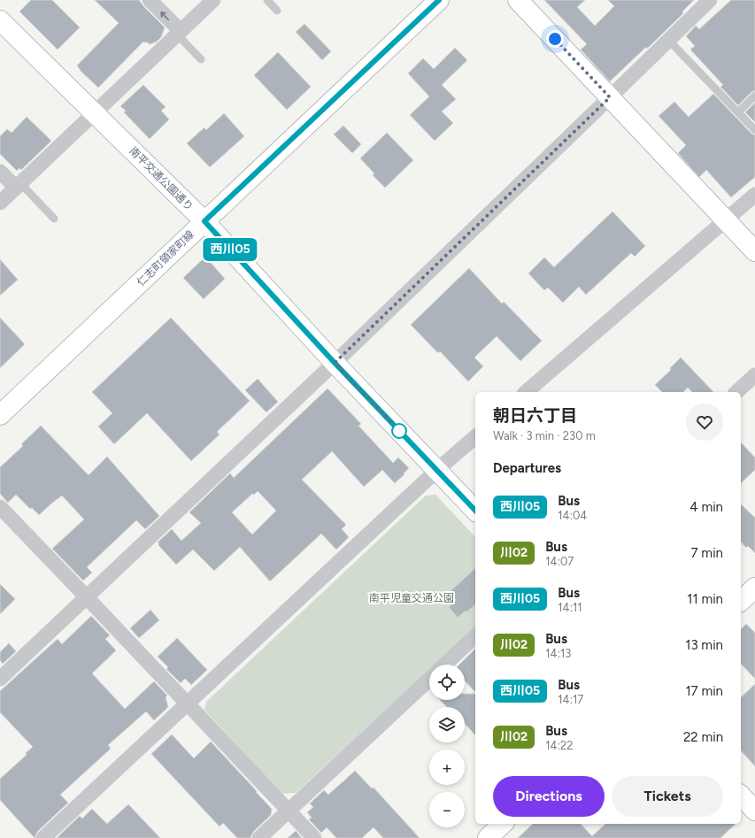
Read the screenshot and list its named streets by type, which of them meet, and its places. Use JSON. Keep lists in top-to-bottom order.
{
  "streets": {
    "street": ["南平交通公園通り", "仁志町領家町線"]
  },
  "crossings": [
    ["南平交通公園通り", "仁志町領家町線"]
  ],
  "parks": ["南平児童交通公園"],
  "lines": ["bus line 西川05"],
  "page": {
    "on_map": "西川05",
    "heading": [
      ["朝日六丁目", "Walk · 3 min · 230 m"],
      "Departures"
    ],
    "list": [
      {
        "mark": "西川05",
        "name": "Bus",
        "note": "14:04",
        "value": "4 min"
      },
      {
        "mark": "川02",
        "name": "Bus",
        "note": "14:07",
        "value": "7 min"
      },
      {
        "mark": "西川05",
        "name": "Bus",
        "note": "14:11",
        "value": "11 min"
      },
      {
        "mark": "川02",
        "name": "Bus",
        "note": "14:13",
        "value": "13 min"
      },
      {
        "mark": "西川05",
        "name": "Bus",
        "note": "14:17",
        "value": "17 min"
      },
      {
        "mark": "川02",
        "name": "Bus",
        "note": "14:22",
        "value": "22 min"
      }
    ],
    "map_buttons": ["+", "−"],
    "buttons": ["Directions", "Tickets"]
  }
}
